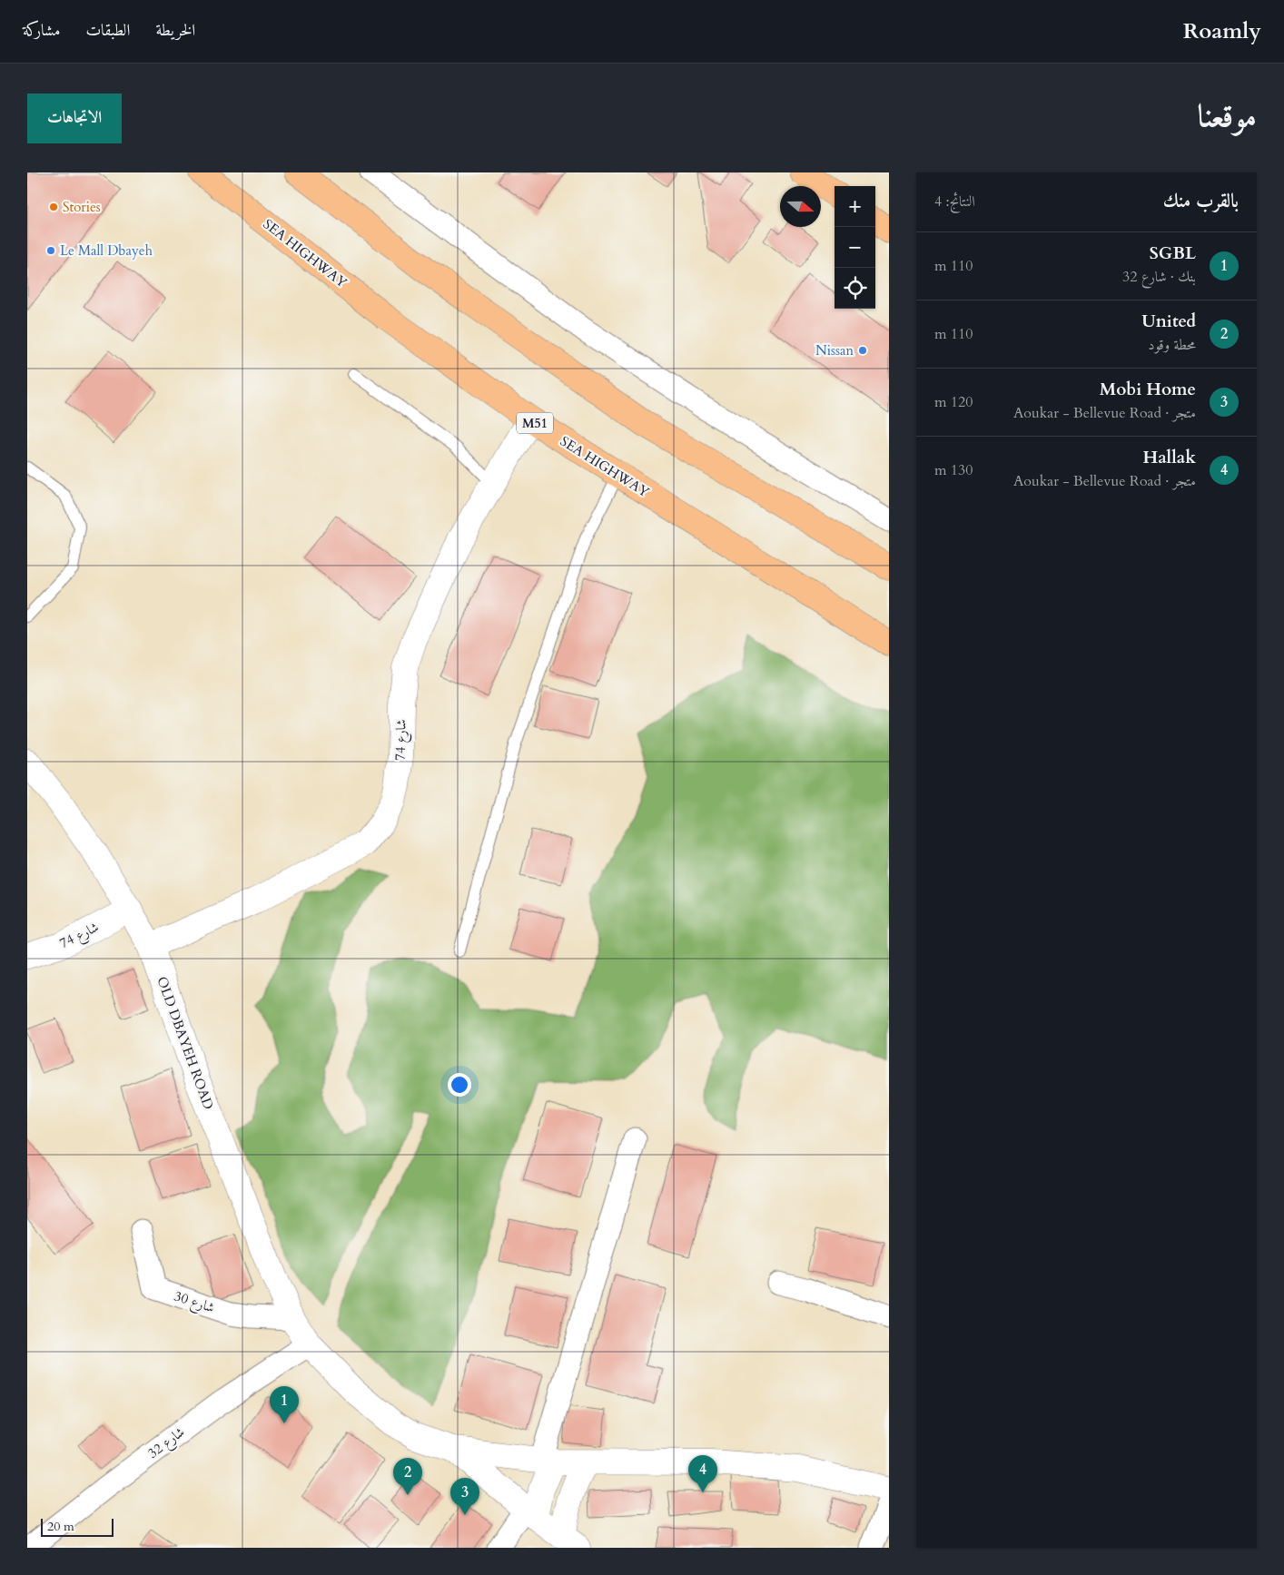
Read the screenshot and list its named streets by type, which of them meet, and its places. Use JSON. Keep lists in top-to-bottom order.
{
  "streets": {
    "highway": ["SEA HIGHWAY", "M51"],
    "street": [
      "شارع 74",
      "OLD DBAYEH ROAD",
      "شارع 30",
      "شارع 32"
    ]
  },
  "crossings": [
    ["SEA HIGHWAY", "شارع 74"],
    ["شارع 74", "OLD DBAYEH ROAD"],
    ["OLD DBAYEH ROAD", "شارع 30"],
    ["OLD DBAYEH ROAD", "شارع 32"]
  ],
  "places": ["Stories", "Le Mall Dbayeh", "Nissan"],
  "scale_bar": "20 m",
  "north": "right",
  "page": {
    "header": "Roamly",
    "nav": ["الخريطة", "الطبقات", "مشاركة"],
    "title": "موقعنا",
    "buttons": "الاتجاهات",
    "heading": ["بالقرب منك", "النتائج: 4"],
    "map_buttons": ["+", "−"],
    "list": [
      {
        "mark": "1",
        "name": "SGBL",
        "note": "بنك · شارع 32",
        "value": "110 m"
      },
      {
        "mark": "2",
        "name": "United",
        "note": "محطة وقود",
        "value": "110 m"
      },
      {
        "mark": "3",
        "name": "Mobi Home",
        "note": "متجر · Aoukar - Bellevue Road",
        "value": "120 m"
      },
      {
        "mark": "4",
        "name": "Hallak",
        "note": "متجر · Aoukar - Bellevue Road",
        "value": "130 m"
      }
    ],
    "pins": [
      "1",
      "4",
      "2",
      "3"
    ],
    "scale": "20 m"
  }
}
